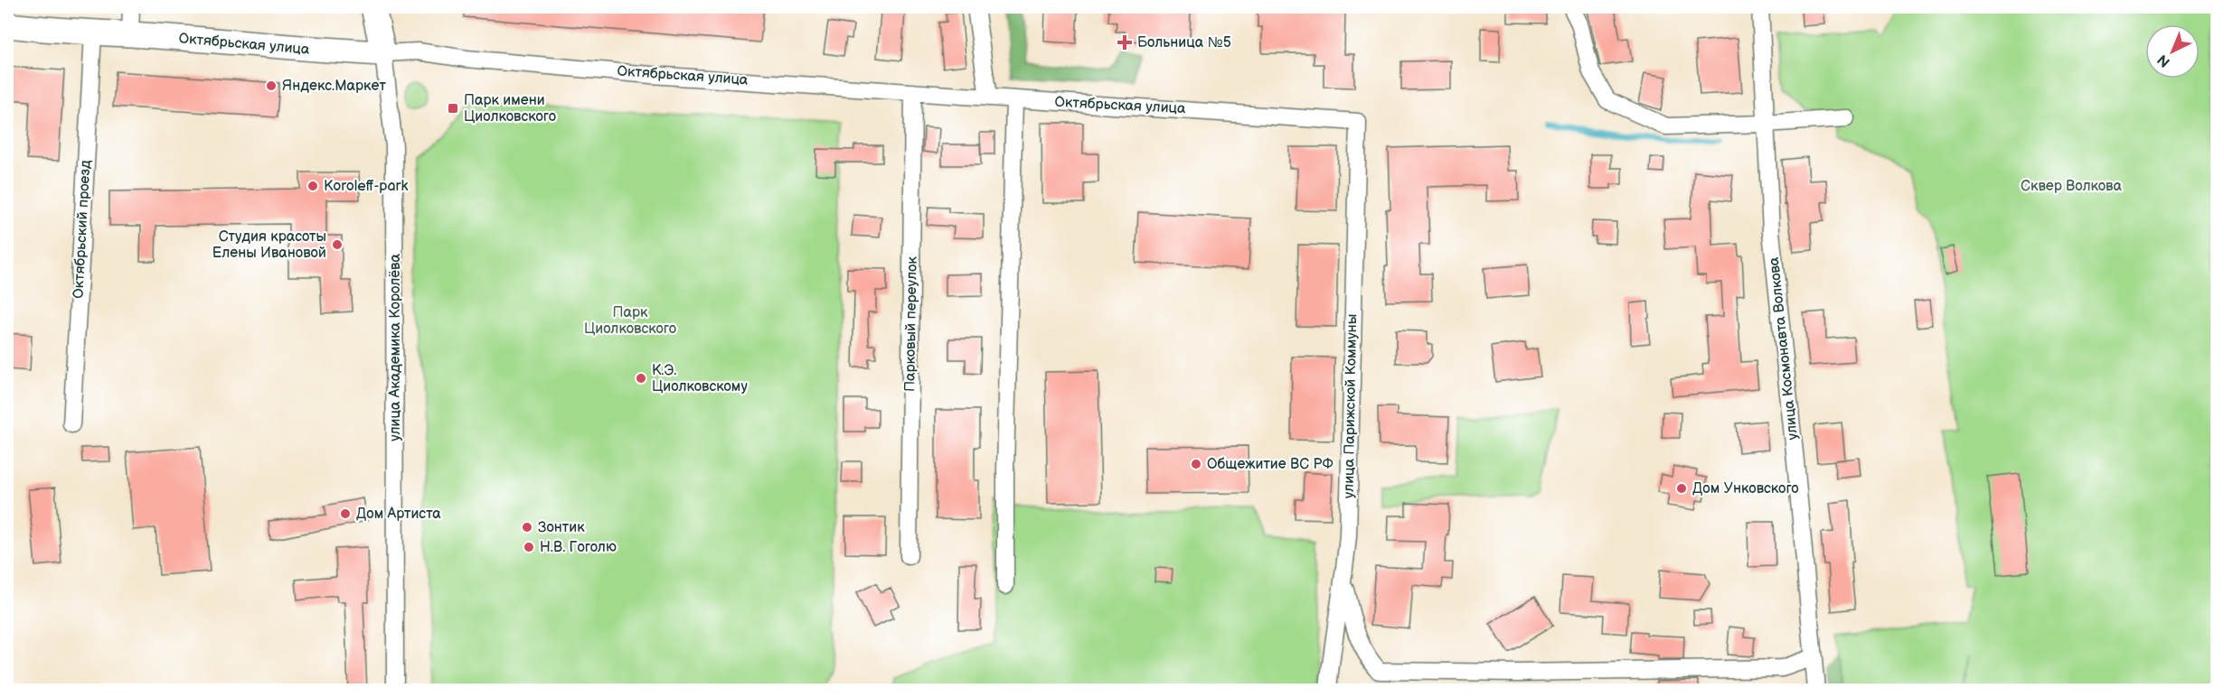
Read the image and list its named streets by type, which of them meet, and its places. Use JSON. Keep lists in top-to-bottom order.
{
  "streets": {
    "street": [
      "Октябрьская улица",
      "Октябрьский проезд",
      "Парковый переулок",
      "улица Академика Королёва",
      "улица Космонавта Волкова",
      "улица Парижской Коммуны"
    ]
  },
  "crossings": [
    ["Октябрьская улица", "Октябрьский проезд"],
    ["Октябрьская улица", "Парковый переулок"],
    ["Октябрьская улица", "улица Академика Королёва"],
    ["Октябрьская улица", "улица Парижской Коммуны"]
  ],
  "parks": ["Сквер Волкова", "Парк Циолковского"],
  "places": {
    "health": ["Больница №5"],
    "other": [
      "Яндекс.Маркет",
      "Koroleff-park",
      "Студия красоты Елены Ивановой",
      "К.Э. Циолковскому",
      "Общежитие ВС РФ",
      "Дом Унковского",
      "Дом Артиста",
      "Зонтик",
      "Н.В. Гоголю"
    ],
    "transit": ["Парк имени Циолковского"]
  },
  "north": "bottom left"
}
